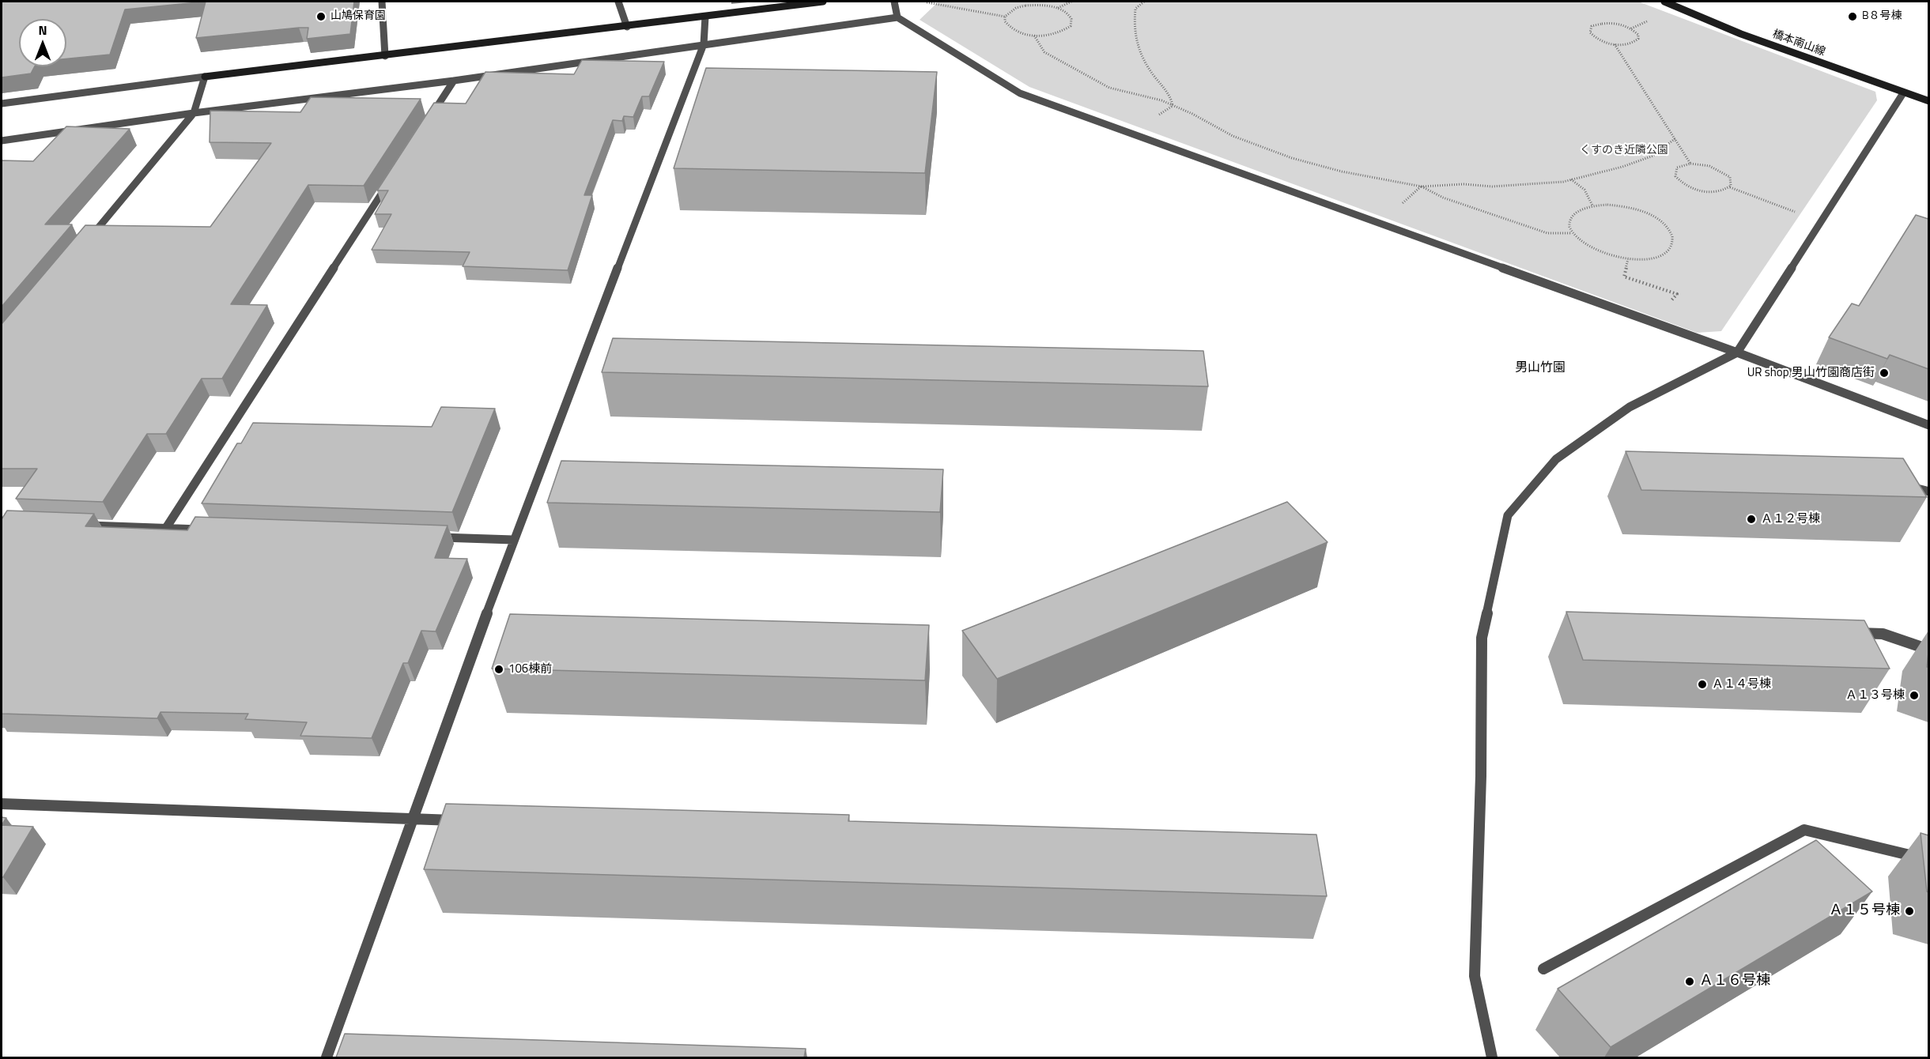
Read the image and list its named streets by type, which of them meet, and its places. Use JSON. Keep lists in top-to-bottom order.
{
  "streets": {
    "street": ["橋本南山線"]
  },
  "districts": ["男山竹園"],
  "parks": ["くすのき近隣公園"],
  "places": [
    "山鳩保育園",
    "B８号棟",
    "UR shop 男山竹園商店街",
    "Ａ１２号棟",
    "106棟前",
    "Ａ１４号棟",
    "Ａ１３号棟",
    "Ａ１５号棟",
    "Ａ１６号棟"
  ],
  "north": "top"
}
